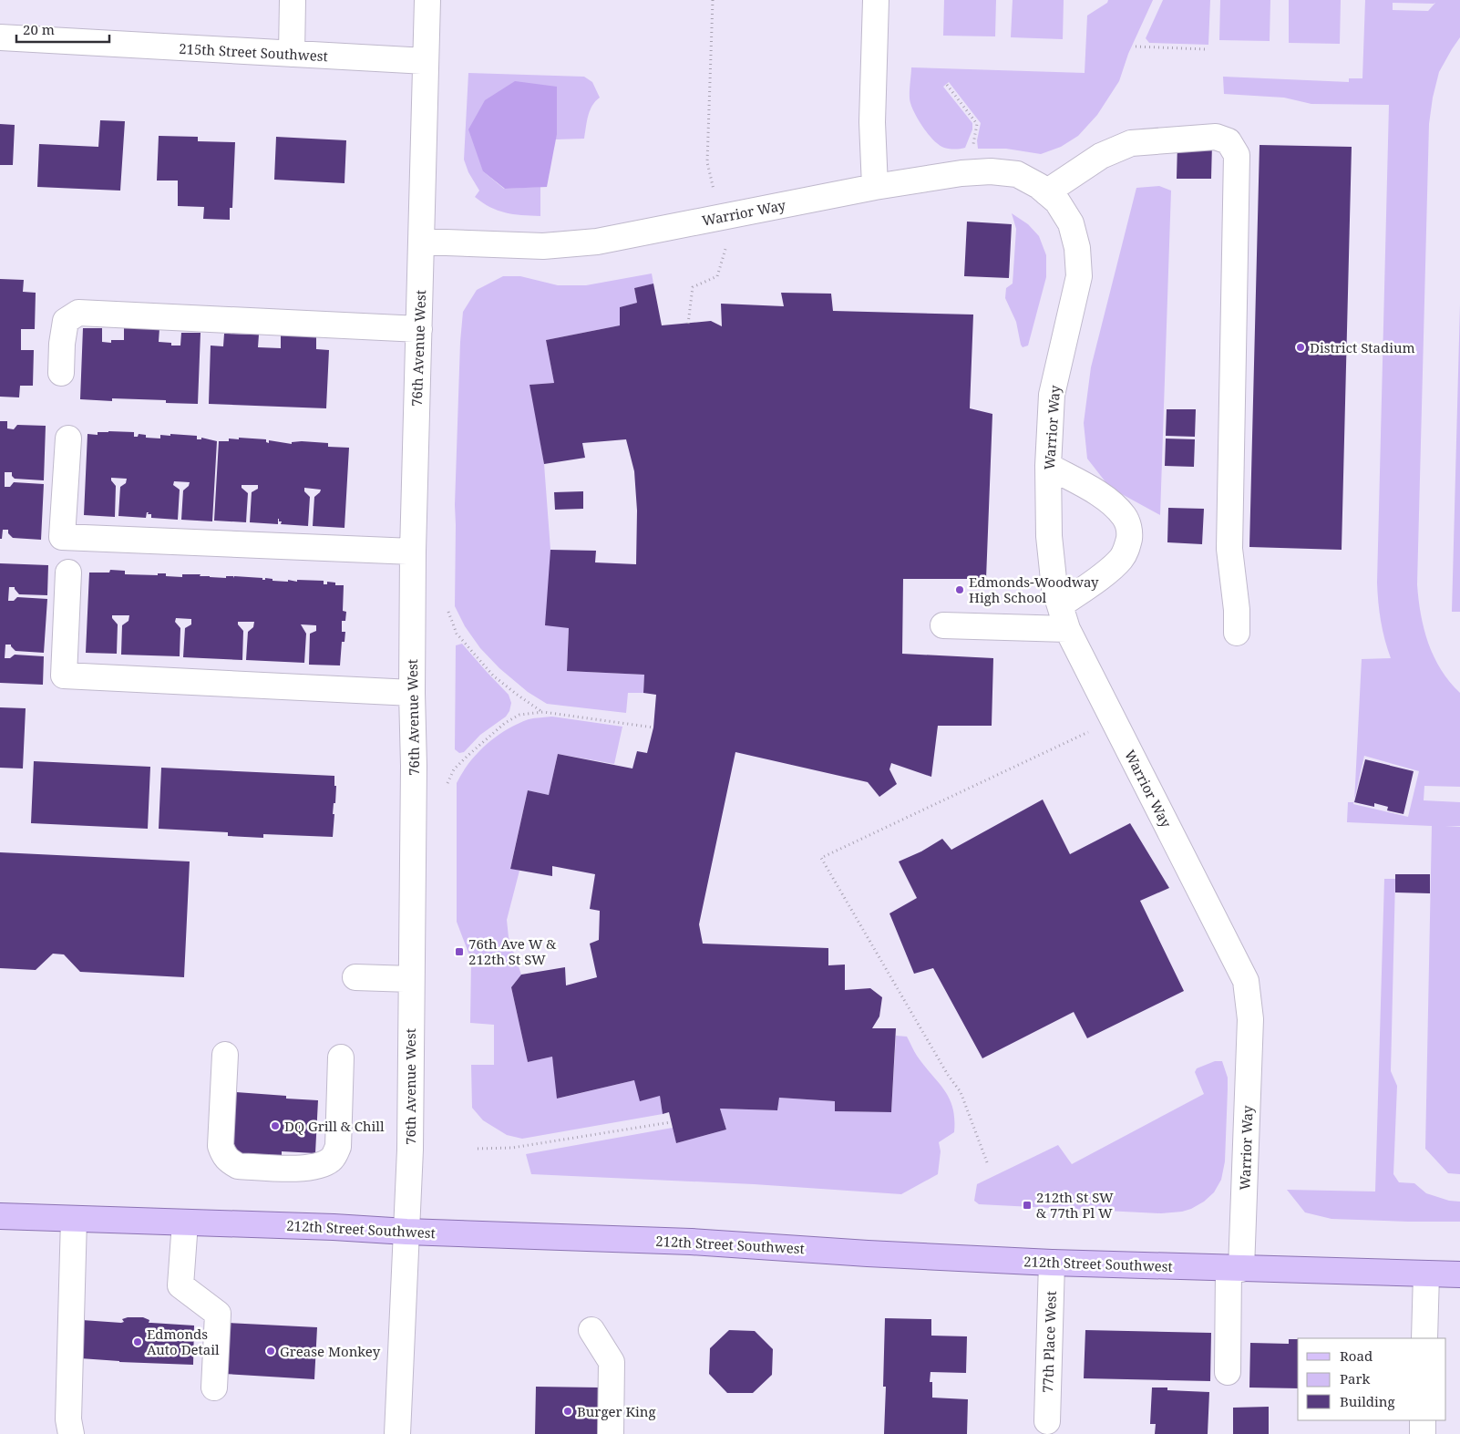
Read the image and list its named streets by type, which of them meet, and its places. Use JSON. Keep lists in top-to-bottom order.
{
  "streets": {
    "main road": ["212th Street Southwest"],
    "street": [
      "215th Street Southwest",
      "Warrior Way",
      "76th Avenue West",
      "77th Place West"
    ]
  },
  "crossings": [
    ["215th Street Southwest", "76th Avenue West"],
    ["Warrior Way", "76th Avenue West"],
    ["Warrior Way", "212th Street Southwest"],
    ["76th Avenue West", "212th Street Southwest"],
    ["212th Street Southwest", "77th Place West"]
  ],
  "places": {
    "other": [
      "District Stadium",
      "Edmonds-Woodway High School",
      "DQ Grill & Chill",
      "Edmonds Auto Detail",
      "Grease Monkey",
      "Burger King"
    ],
    "transit": ["76th Ave W & 212th St SW", "212th St SW & 77th Pl W"]
  },
  "legend": ["Road", "Park", "Building"],
  "scale_bar": "20 m"
}
